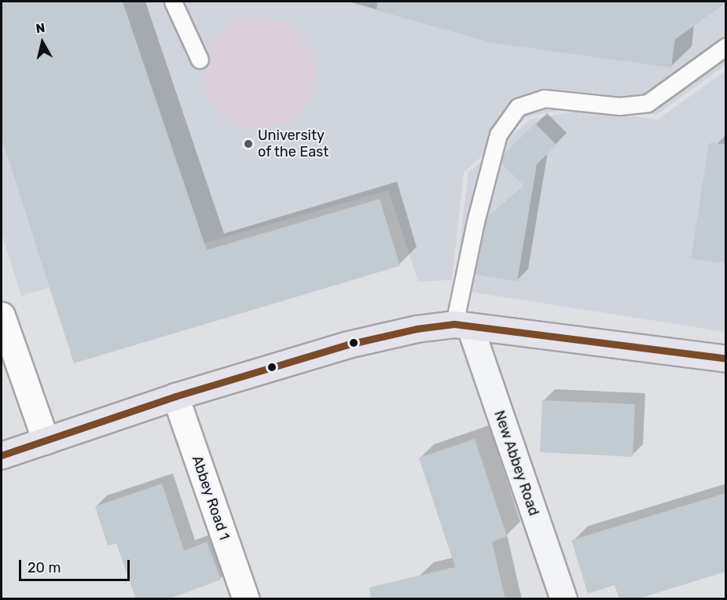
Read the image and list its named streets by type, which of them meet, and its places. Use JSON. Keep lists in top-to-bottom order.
{
  "streets": {
    "street": ["New Abbey Road", "Abbey Road 1"]
  },
  "places": ["University of the East"],
  "scale_bar": "20 m",
  "north": "top"
}
